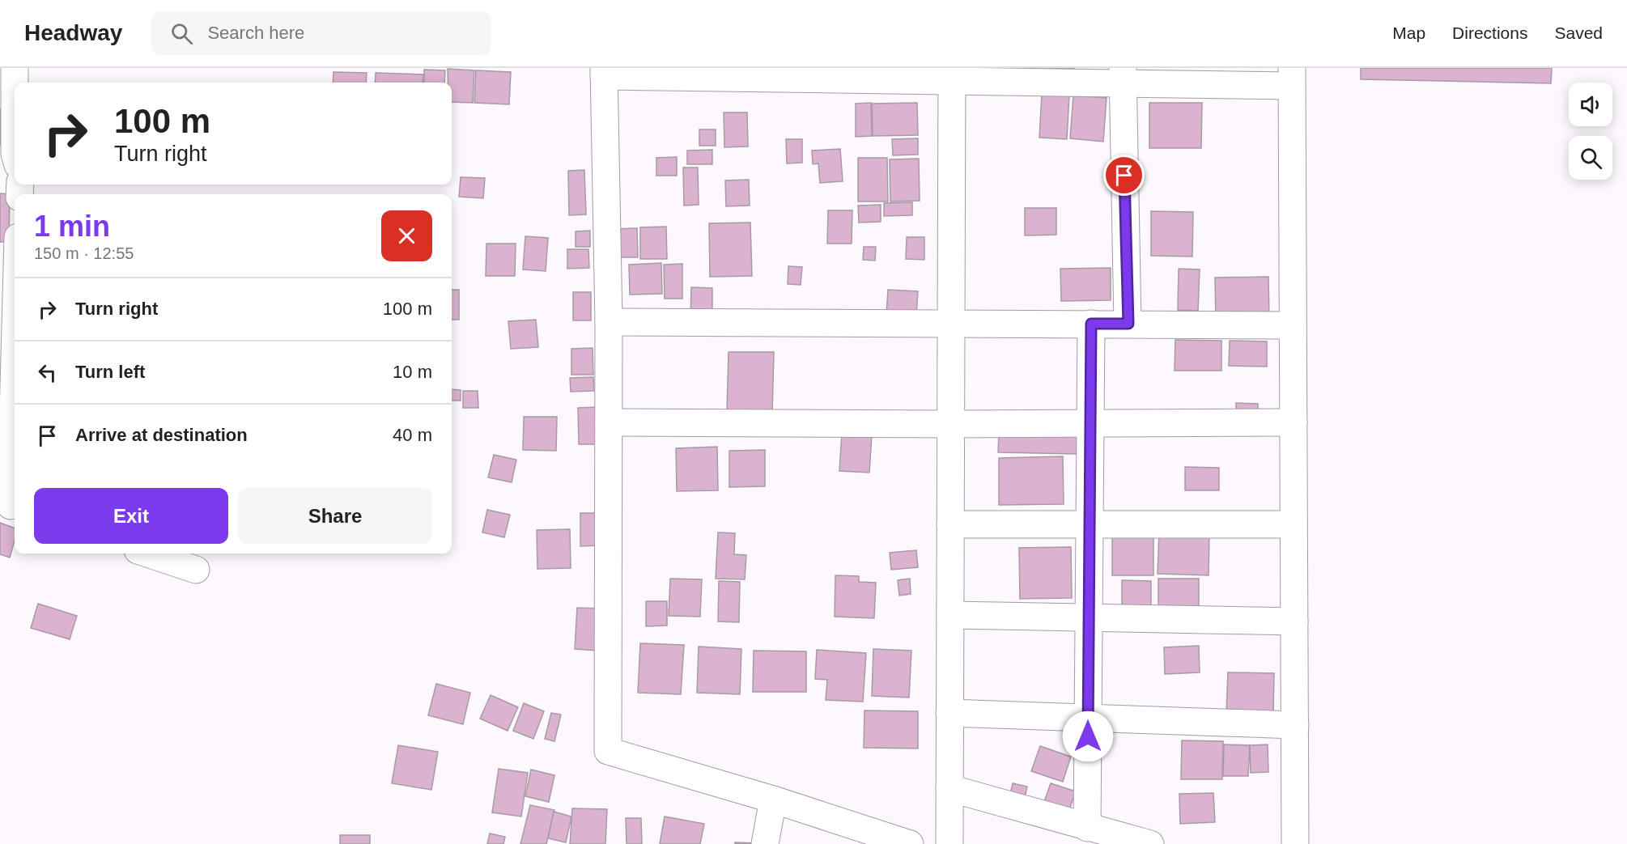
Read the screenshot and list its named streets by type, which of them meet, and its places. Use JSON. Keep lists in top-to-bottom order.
{
  "page": {
    "header": "Headway",
    "search": "Search here",
    "nav": ["Map", "Directions", "Saved"],
    "turn": ["100 m", "Turn right"],
    "heading": ["1 min", "150 m · 12:55"],
    "list": [
      {
        "name": "Turn right",
        "value": "100 m"
      },
      {
        "name": "Turn left",
        "value": "10 m"
      },
      {
        "name": "Arrive at destination",
        "value": "40 m"
      }
    ],
    "buttons": ["Exit", "Share"]
  }
}
